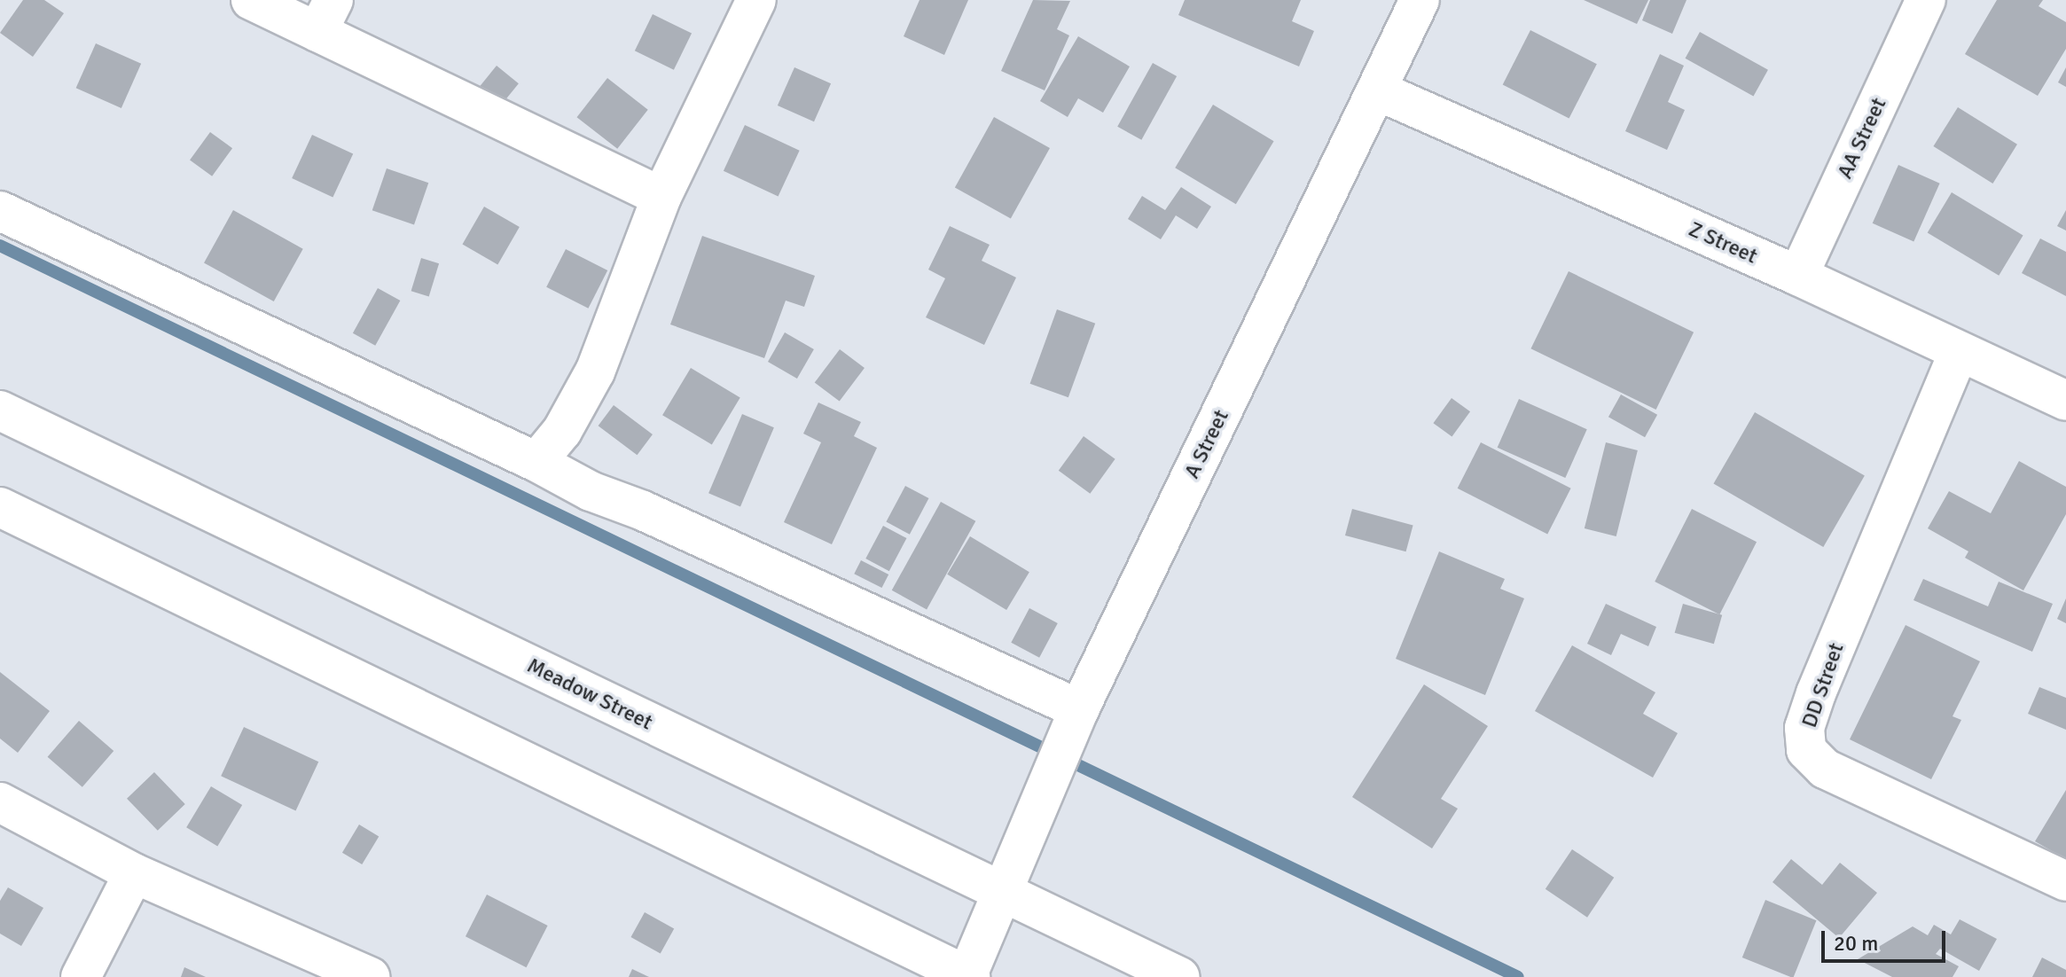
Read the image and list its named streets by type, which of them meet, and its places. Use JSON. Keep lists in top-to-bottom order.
{
  "streets": {
    "street": [
      "AA Street",
      "Z Street",
      "A Street",
      "DD Street",
      "Meadow Street"
    ]
  },
  "crossings": [
    ["AA Street", "Z Street"],
    ["Z Street", "A Street"],
    ["Z Street", "DD Street"],
    ["A Street", "Meadow Street"]
  ],
  "scale_bar": "20 m"
}
